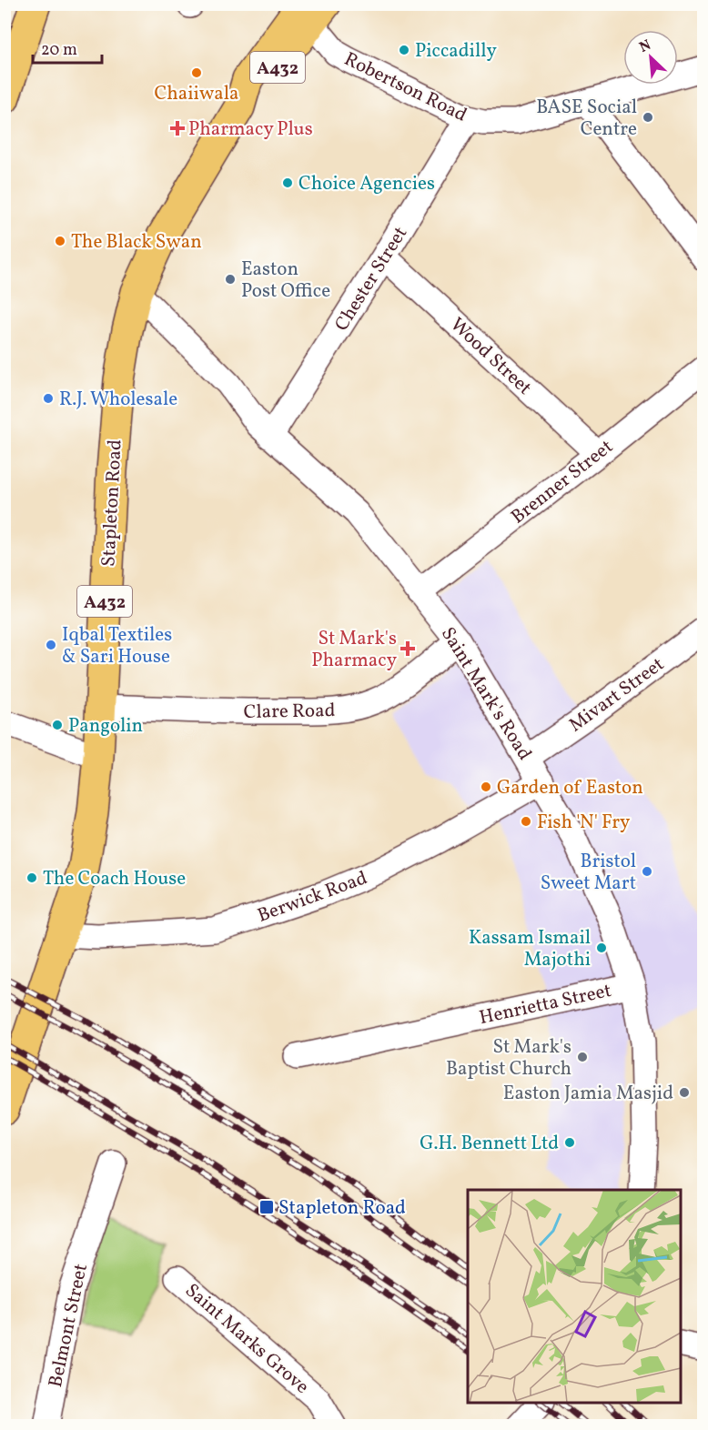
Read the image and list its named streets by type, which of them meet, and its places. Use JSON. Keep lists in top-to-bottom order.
{
  "streets": {
    "main road": ["A432", "Stapleton Road"],
    "street": [
      "Robertson Road",
      "Chester Street",
      "Wood Street",
      "Brenner Street",
      "Saint Mark's Road",
      "Mivart Street",
      "Clare Road",
      "Berwick Road",
      "Henrietta Street",
      "Belmont Street",
      "Saint Marks Grove"
    ]
  },
  "crossings": [
    ["Robertson Road", "Chester Street"],
    ["Robertson Road", "Stapleton Road"],
    ["Chester Street", "Wood Street"],
    ["Chester Street", "Saint Mark's Road"],
    ["Wood Street", "Brenner Street"],
    ["Brenner Street", "Saint Mark's Road"],
    ["Stapleton Road", "Saint Mark's Road"],
    ["Stapleton Road", "Clare Road"],
    ["Stapleton Road", "Berwick Road"],
    ["Saint Mark's Road", "Mivart Street"],
    ["Saint Mark's Road", "Clare Road"],
    ["Saint Mark's Road", "Berwick Road"],
    ["Saint Mark's Road", "Henrietta Street"]
  ],
  "places": {
    "other": [
      "Piccadilly",
      "Chaiiwala",
      "BASE Social Centre",
      "Choice Agencies",
      "The Black Swan",
      "Easton Post Office",
      "R.J. Wholesale",
      "Iqbal Textiles & Sari House",
      "Pangolin",
      "Garden of Easton",
      "Fish 'N' Fry",
      "Bristol Sweet Mart",
      "The Coach House",
      "Kassam Ismail Majothi",
      "St Mark's Baptist Church",
      "Easton Jamia Masjid",
      "G.H. Bennett Ltd"
    ],
    "health": ["Pharmacy Plus", "St Mark's Pharmacy"],
    "transit": ["Stapleton Road"]
  },
  "scale_bar": "20 m",
  "north": "top left"
}
